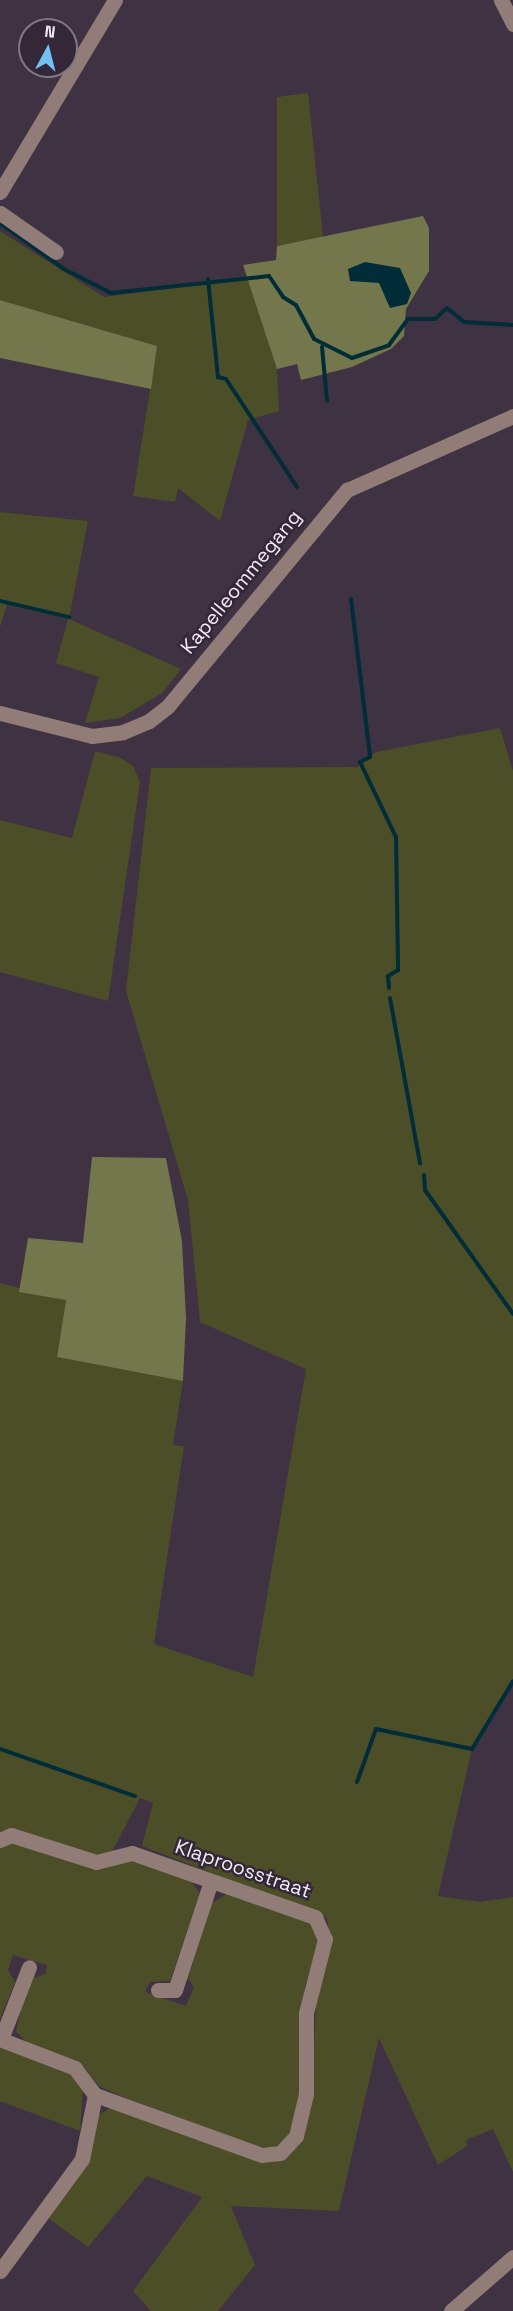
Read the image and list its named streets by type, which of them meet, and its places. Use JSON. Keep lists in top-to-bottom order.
{
  "streets": {
    "street": ["Kapelleommegang", "Klaproosstraat"]
  },
  "north": "top"
}
